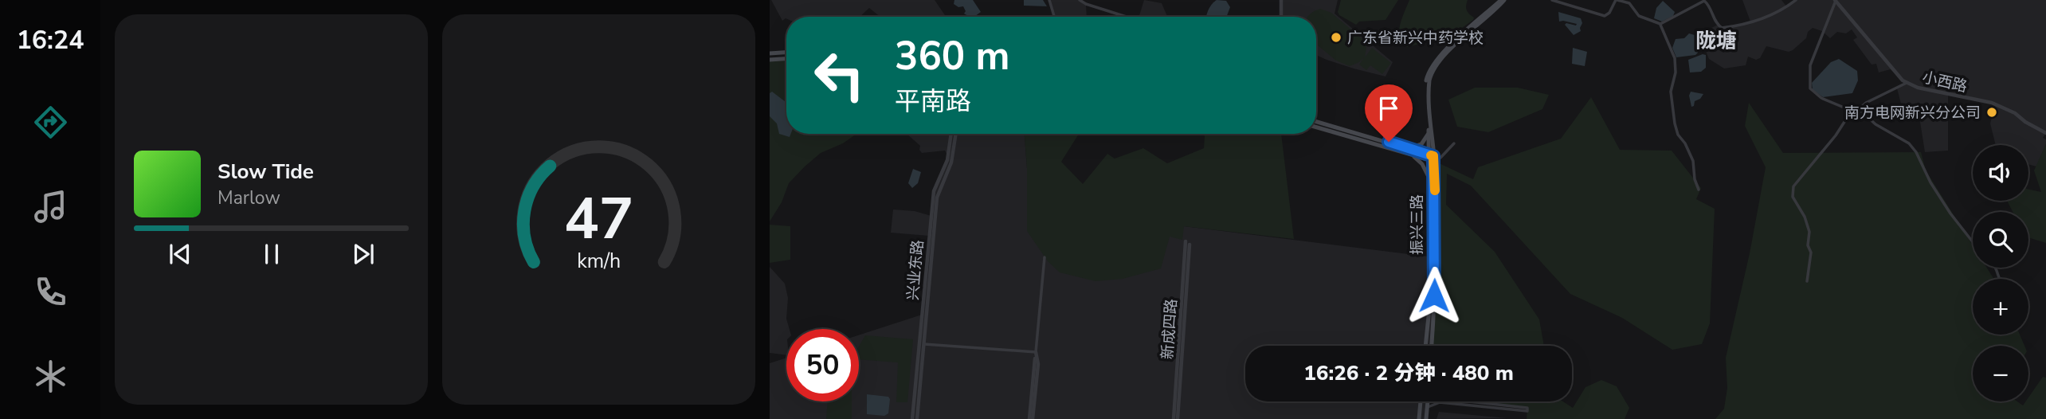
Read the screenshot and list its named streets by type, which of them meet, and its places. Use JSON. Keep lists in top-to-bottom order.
{
  "streets": {
    "main road": ["振兴三路"],
    "street": ["小西路", "兴业东路", "新成四路"]
  },
  "districts": ["陇塘"],
  "places": ["广东省新兴中药学校", "南方电网新兴分公司"],
  "page": {
    "tabs": "16:24",
    "turn": ["360 m", "平南路"],
    "map_buttons": ["+", "−"],
    "song": ["Slow Tide", "Marlow"],
    "limit": "50",
    "trip": "16:26 · 2 分钟 · 480 m",
    "gauge": ["47", "km/h"]
  }
}
